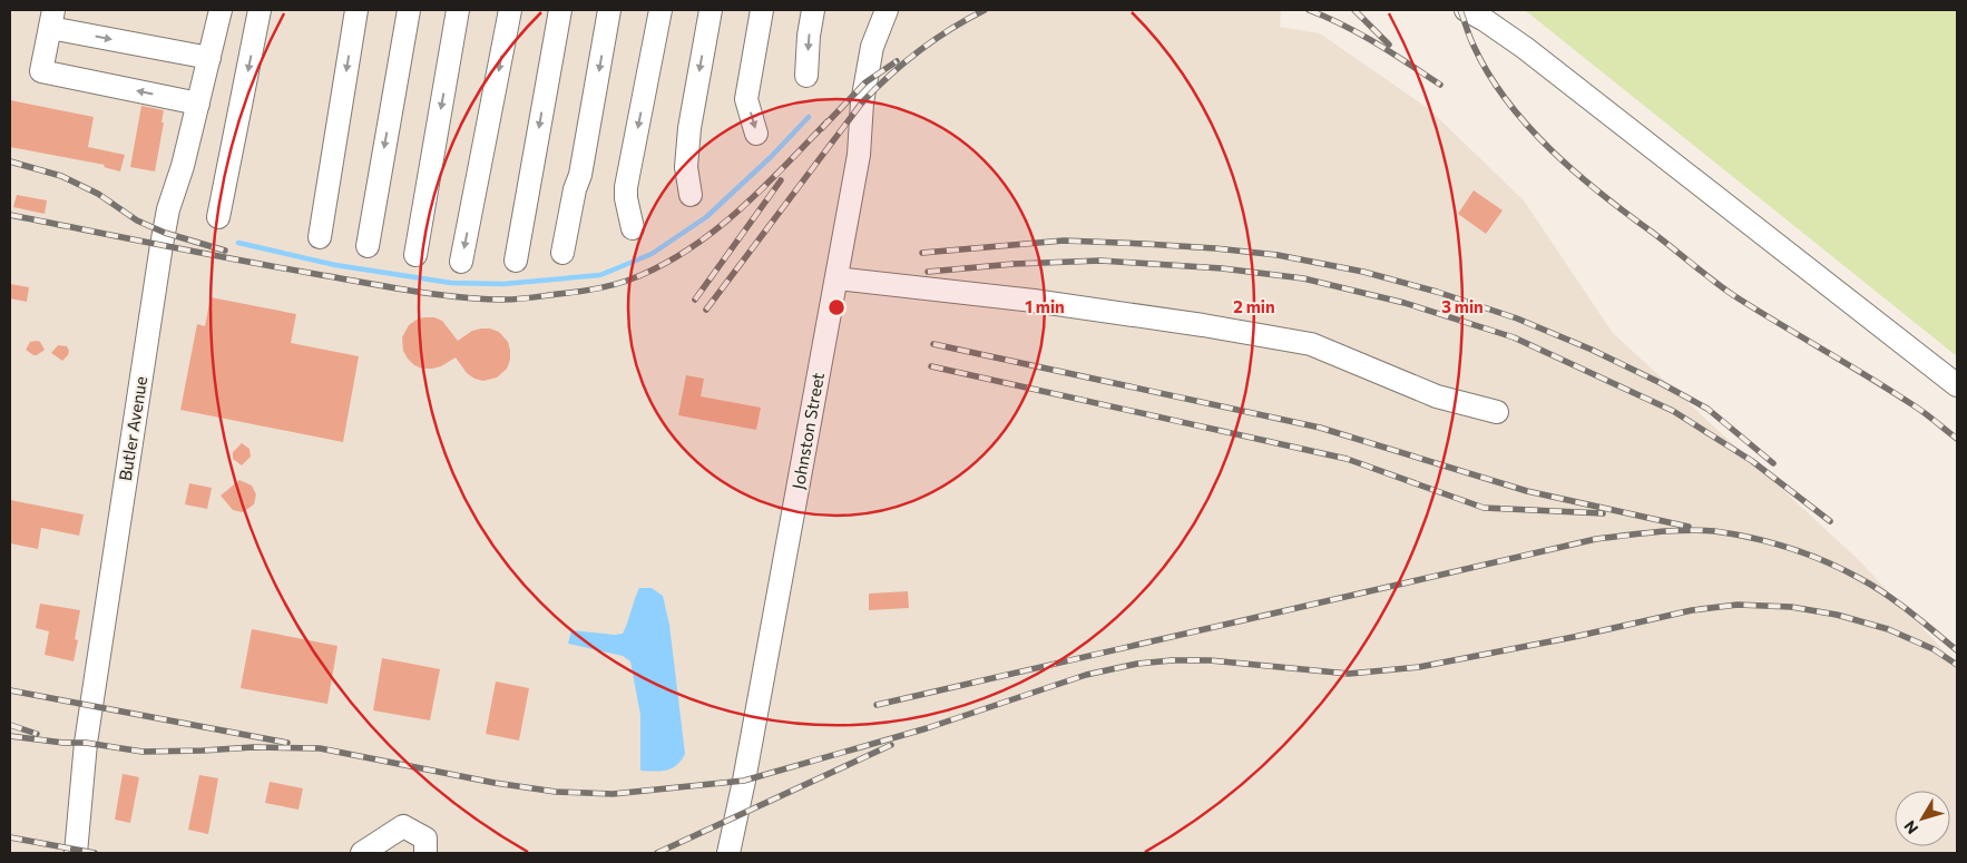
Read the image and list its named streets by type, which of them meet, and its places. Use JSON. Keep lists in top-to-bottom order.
{
  "streets": {
    "street": ["Butler Avenue", "Johnston Street"]
  },
  "north": "bottom left",
  "rings": ["1 min", "2 min", "3 min"]
}
